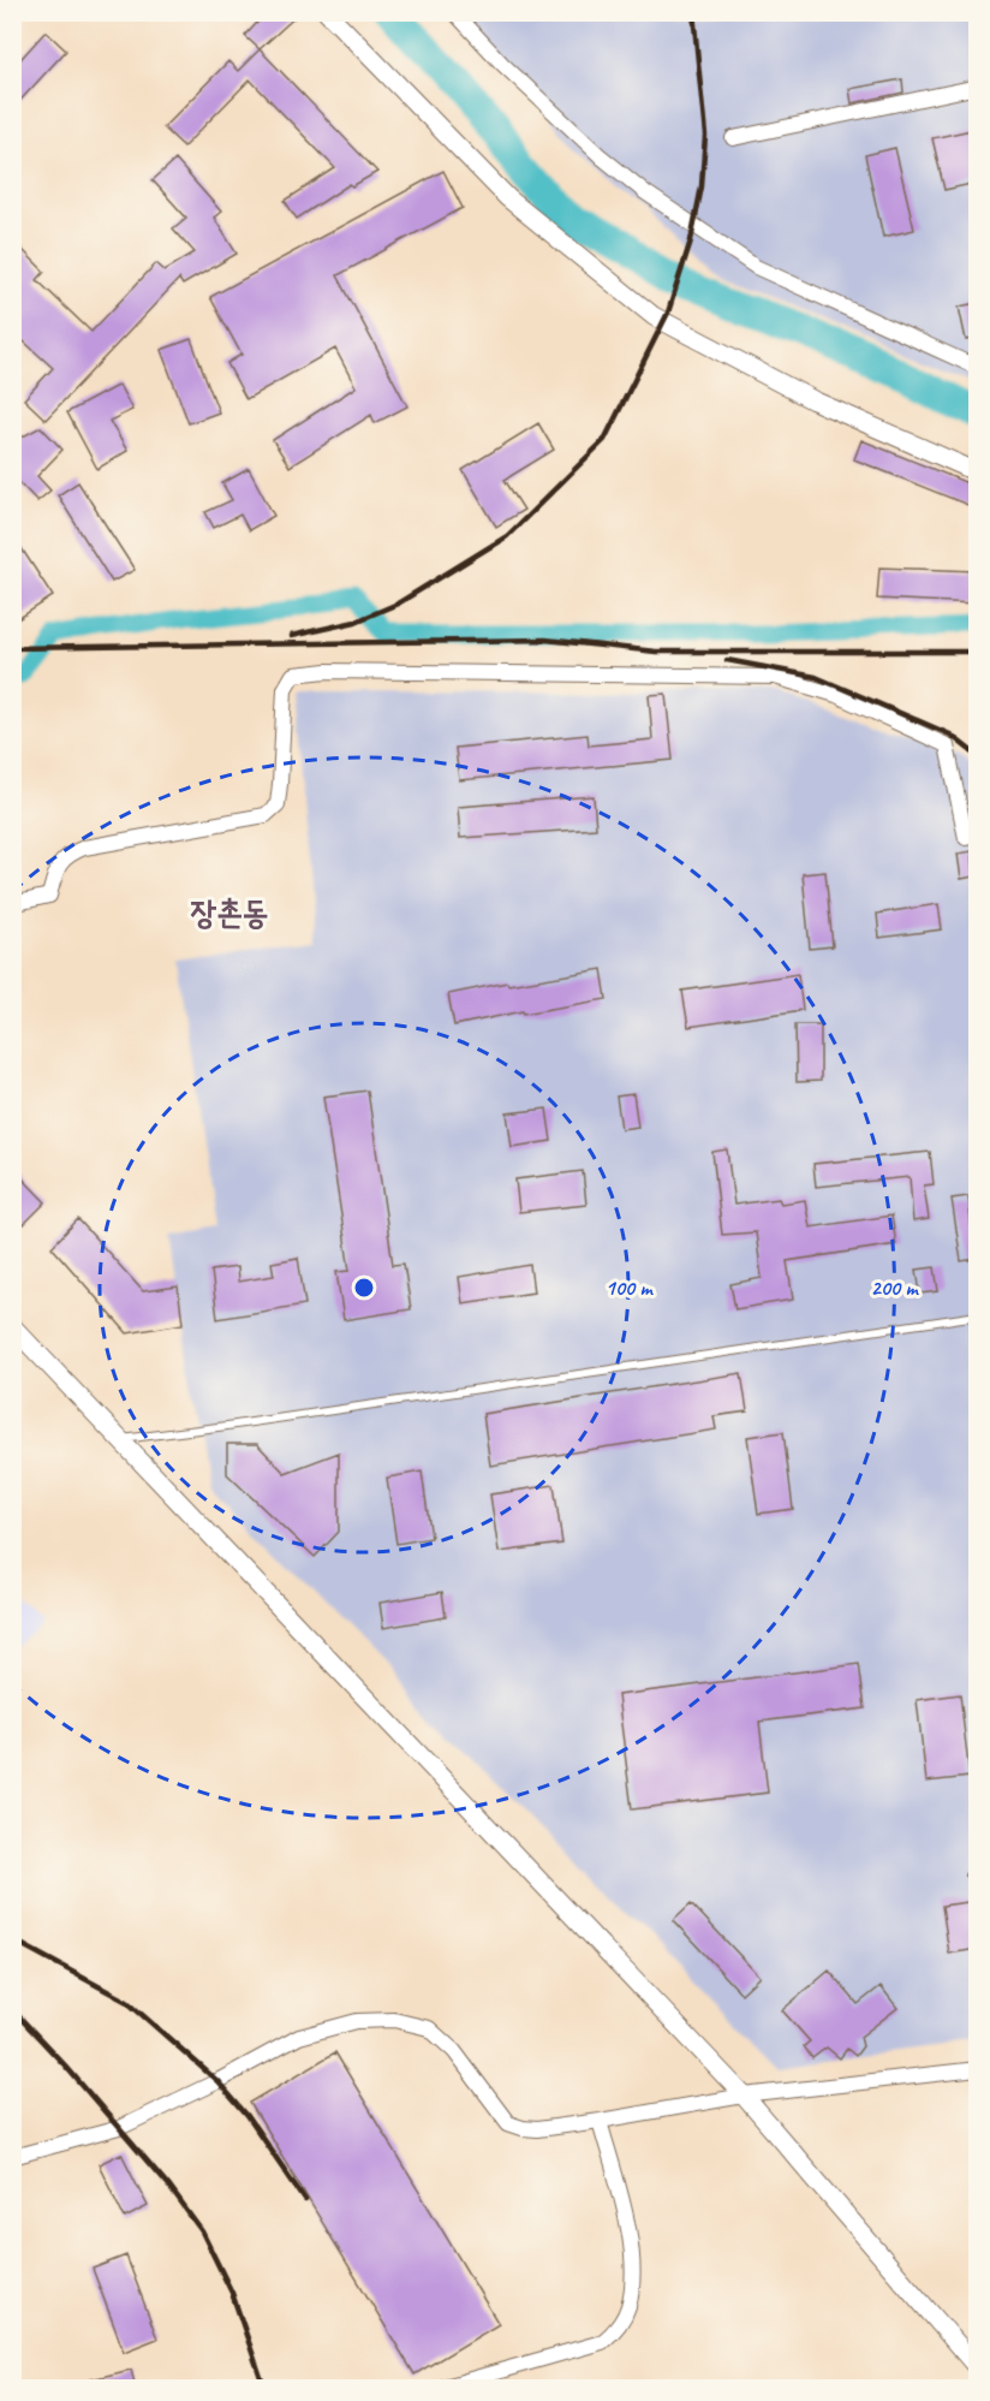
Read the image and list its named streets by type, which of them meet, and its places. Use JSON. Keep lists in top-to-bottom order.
{
  "districts": ["장촌동"],
  "rings": ["100 m", "200 m"]
}
